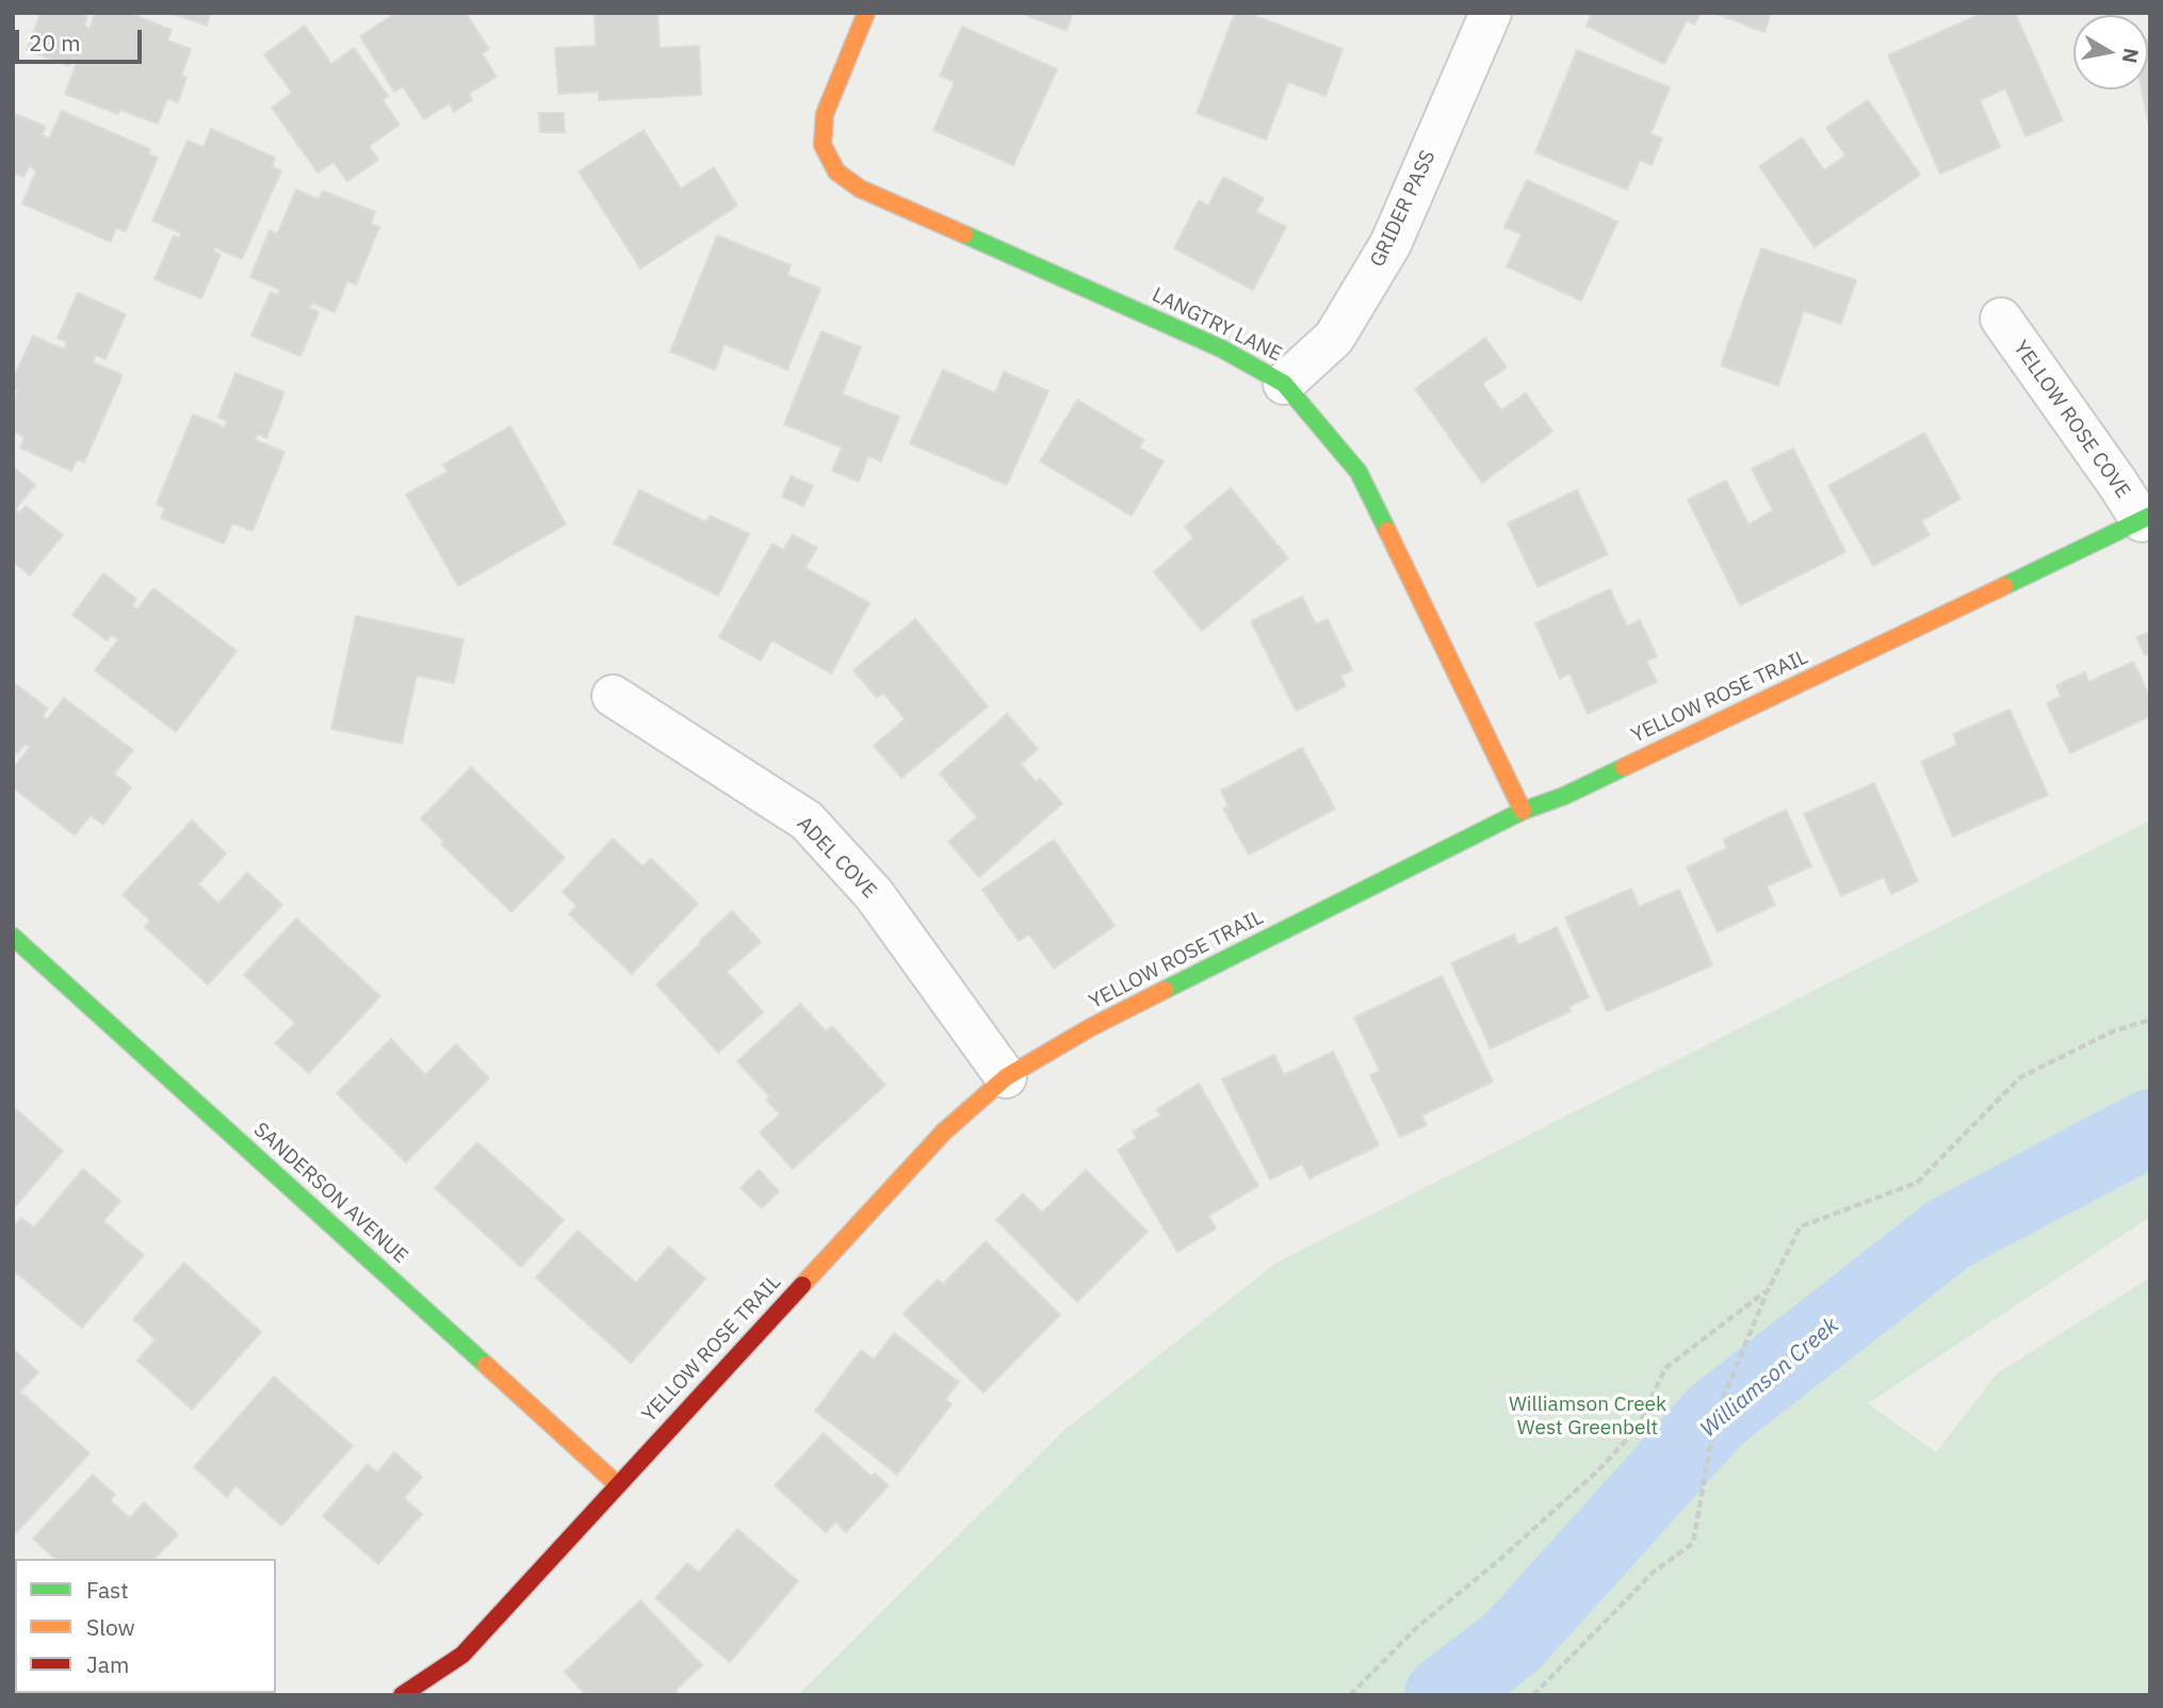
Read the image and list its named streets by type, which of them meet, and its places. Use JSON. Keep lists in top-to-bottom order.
{
  "streets": {
    "street": [
      "GRIDER PASS",
      "LANGTRY LANE",
      "YELLOW ROSE COVE",
      "YELLOW ROSE TRAIL",
      "ADEL COVE",
      "SANDERSON AVENUE"
    ]
  },
  "crossings": [
    ["GRIDER PASS", "LANGTRY LANE"],
    ["LANGTRY LANE", "YELLOW ROSE TRAIL"],
    ["YELLOW ROSE COVE", "YELLOW ROSE TRAIL"],
    ["YELLOW ROSE TRAIL", "ADEL COVE"],
    ["YELLOW ROSE TRAIL", "SANDERSON AVENUE"]
  ],
  "water": ["Williamson Creek"],
  "parks": ["Williamson Creek West Greenbelt"],
  "legend": ["Fast", "Slow", "Jam"],
  "scale_bar": "20 m",
  "north": "right"
}
